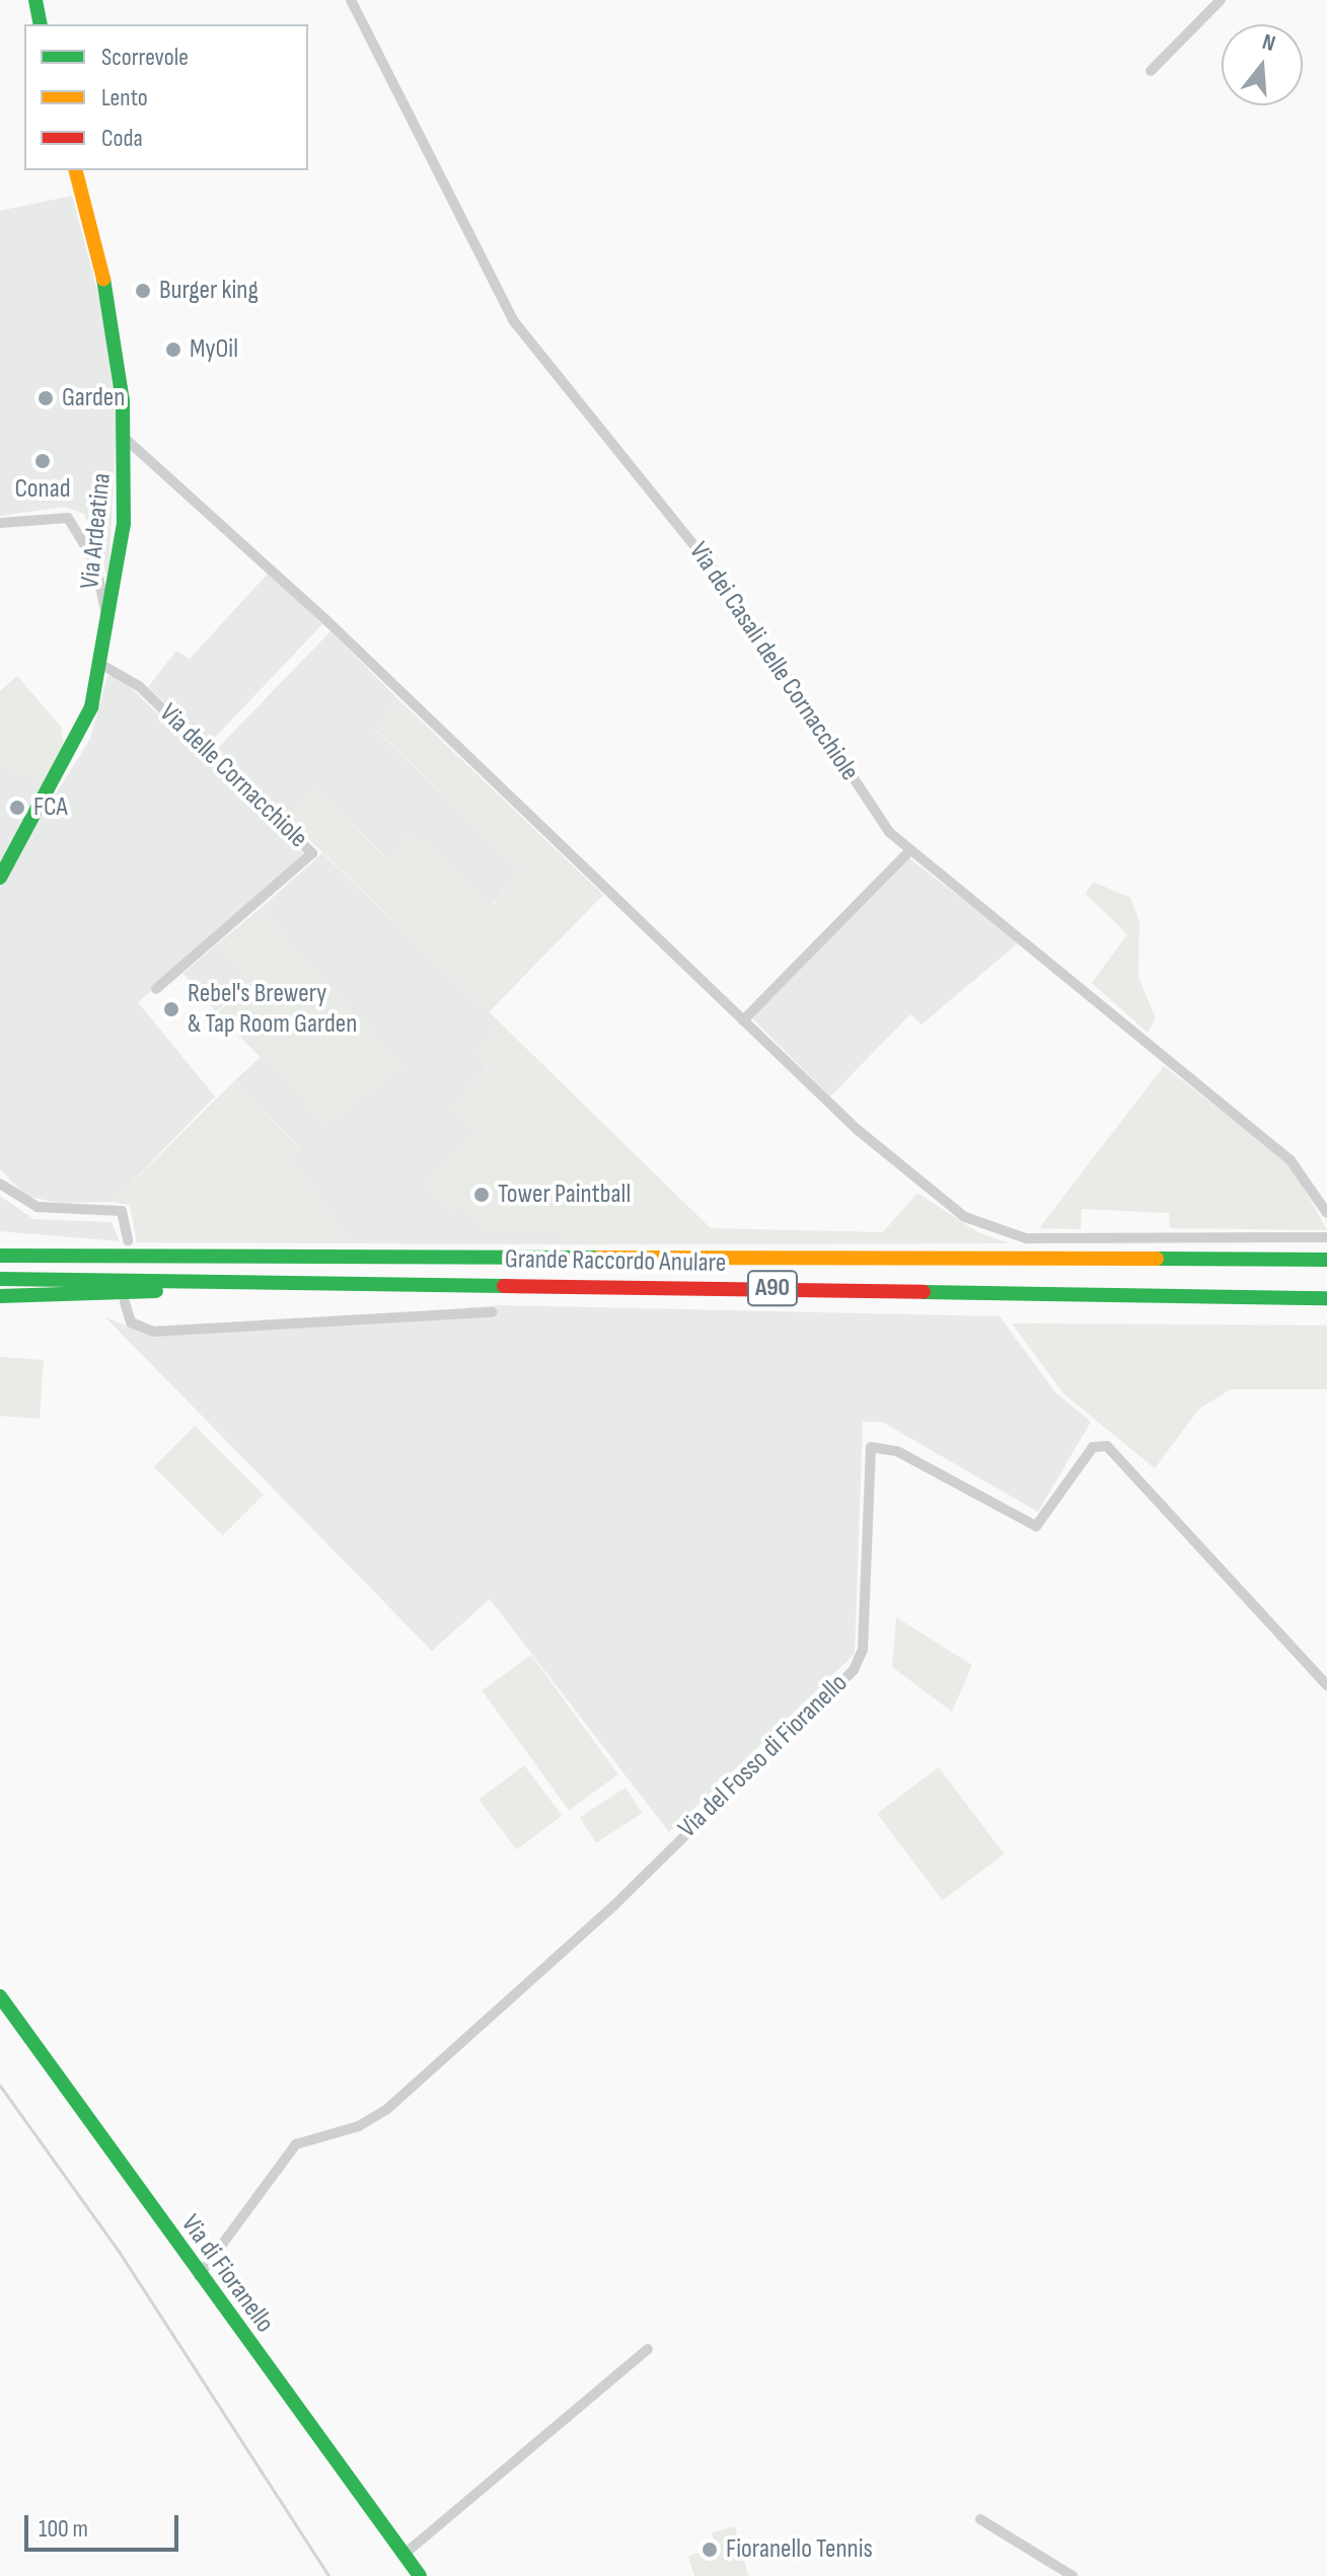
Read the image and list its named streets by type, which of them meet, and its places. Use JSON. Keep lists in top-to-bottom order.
{
  "streets": {
    "main road": [
      "Via Ardeatina",
      "Grande Raccordo Anulare",
      "A90",
      "Via di Fioranello"
    ],
    "street": ["Via dei Casali delle Cornacchiole", "Via delle Cornacchiole", "Via del Fosso di Fioranello"]
  },
  "crossings": [
    ["Via Ardeatina", "Via delle Cornacchiole"],
    ["Via del Fosso di Fioranello", "Via di Fioranello"]
  ],
  "places": [
    "Burger king",
    "MyOil",
    "Garden",
    "Conad",
    "FCA",
    "Rebel's Brewery & Tap Room Garden",
    "Tower Paintball",
    "Fioranello Tennis"
  ],
  "legend": ["Scorrevole", "Lento", "Coda"],
  "scale_bar": "100 m",
  "north": "top"
}
